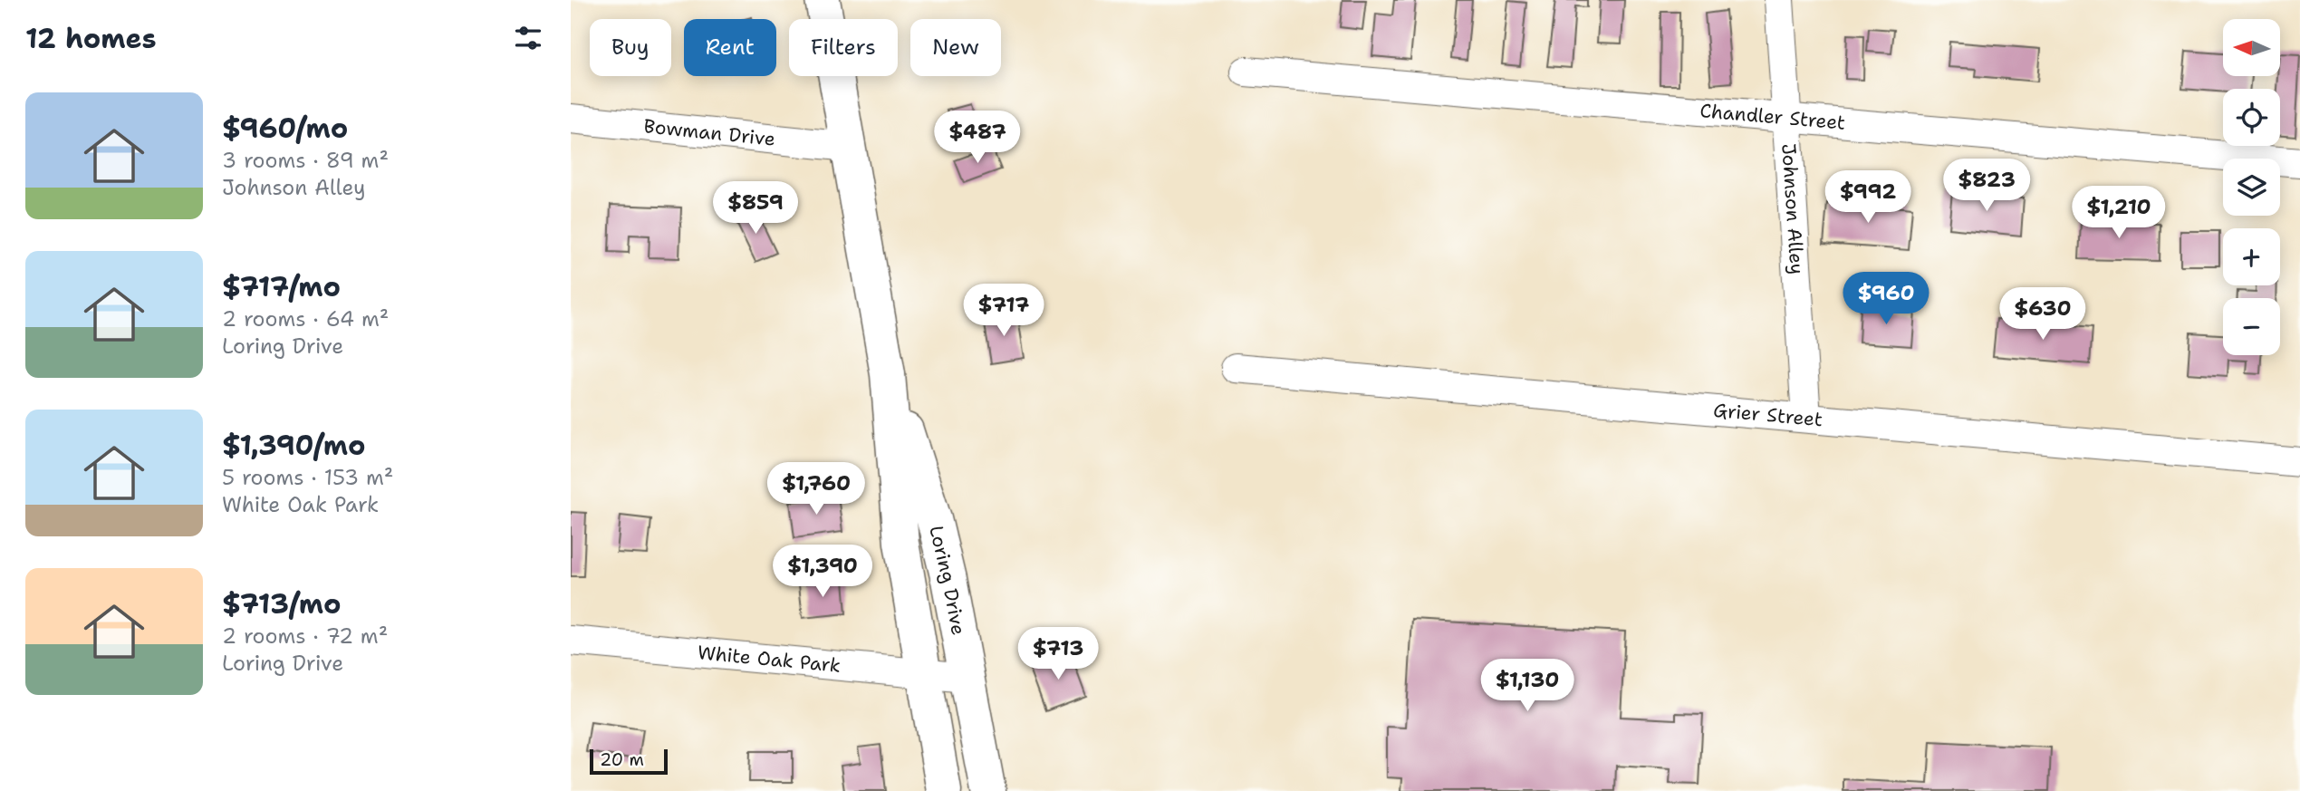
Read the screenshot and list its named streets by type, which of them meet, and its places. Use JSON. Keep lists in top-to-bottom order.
{
  "streets": {
    "street": [
      "Chandler Street",
      "Bowman Drive",
      "Johnson Alley",
      "Grier Street",
      "Loring Drive",
      "White Oak Park"
    ]
  },
  "crossings": [
    ["Chandler Street", "Johnson Alley"],
    ["Bowman Drive", "Loring Drive"],
    ["Johnson Alley", "Grier Street"],
    ["Loring Drive", "White Oak Park"]
  ],
  "scale_bar": "20 m",
  "north": "left",
  "page": {
    "heading": "12 homes",
    "map_buttons": ["+", "−"],
    "chip": [
      "Buy",
      "Rent",
      "Filters",
      "New"
    ],
    "list": [
      {
        "name": "$960/mo",
        "note": "3 rooms · 89 m² · Johnson Alley"
      },
      {
        "name": "$717/mo",
        "note": "2 rooms · 64 m² · Loring Drive"
      },
      {
        "name": "$1,390/mo",
        "note": "5 rooms · 153 m² · White Oak Park"
      },
      {
        "name": "$713/mo",
        "note": "2 rooms · 72 m² · Loring Drive"
      }
    ],
    "price": [
      "$487",
      "$823",
      "$992",
      "$859",
      "$1,210",
      "$960",
      "$717",
      "$630",
      "$1,760",
      "$1,390",
      "$713",
      "$1,130"
    ],
    "scale": "20 m"
  }
}
